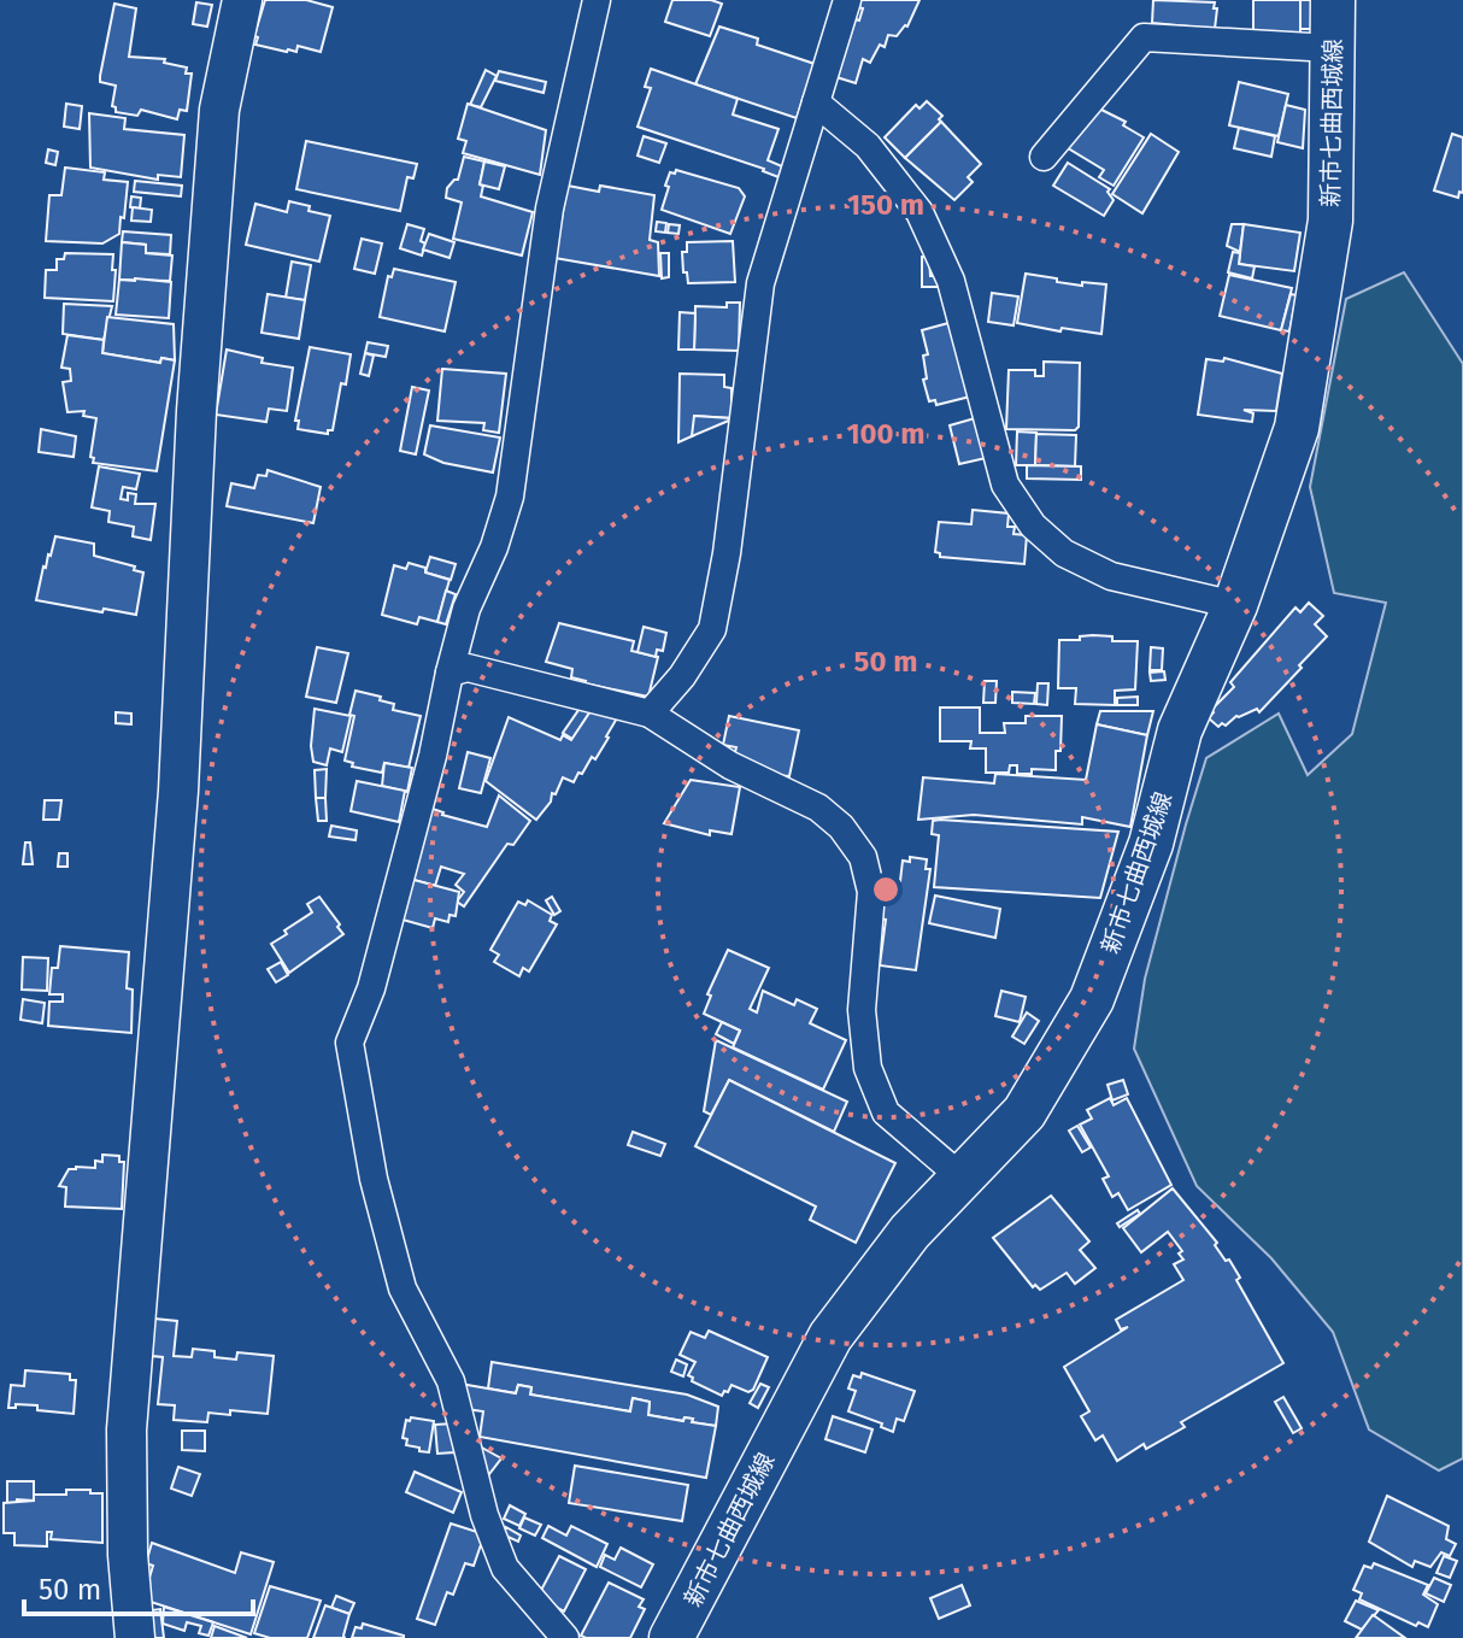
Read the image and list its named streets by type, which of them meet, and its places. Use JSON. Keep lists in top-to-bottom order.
{
  "streets": {
    "main road": ["新市七曲西城線"]
  },
  "scale_bar": "50 m",
  "rings": ["150 m", "100 m", "50 m"]
}
